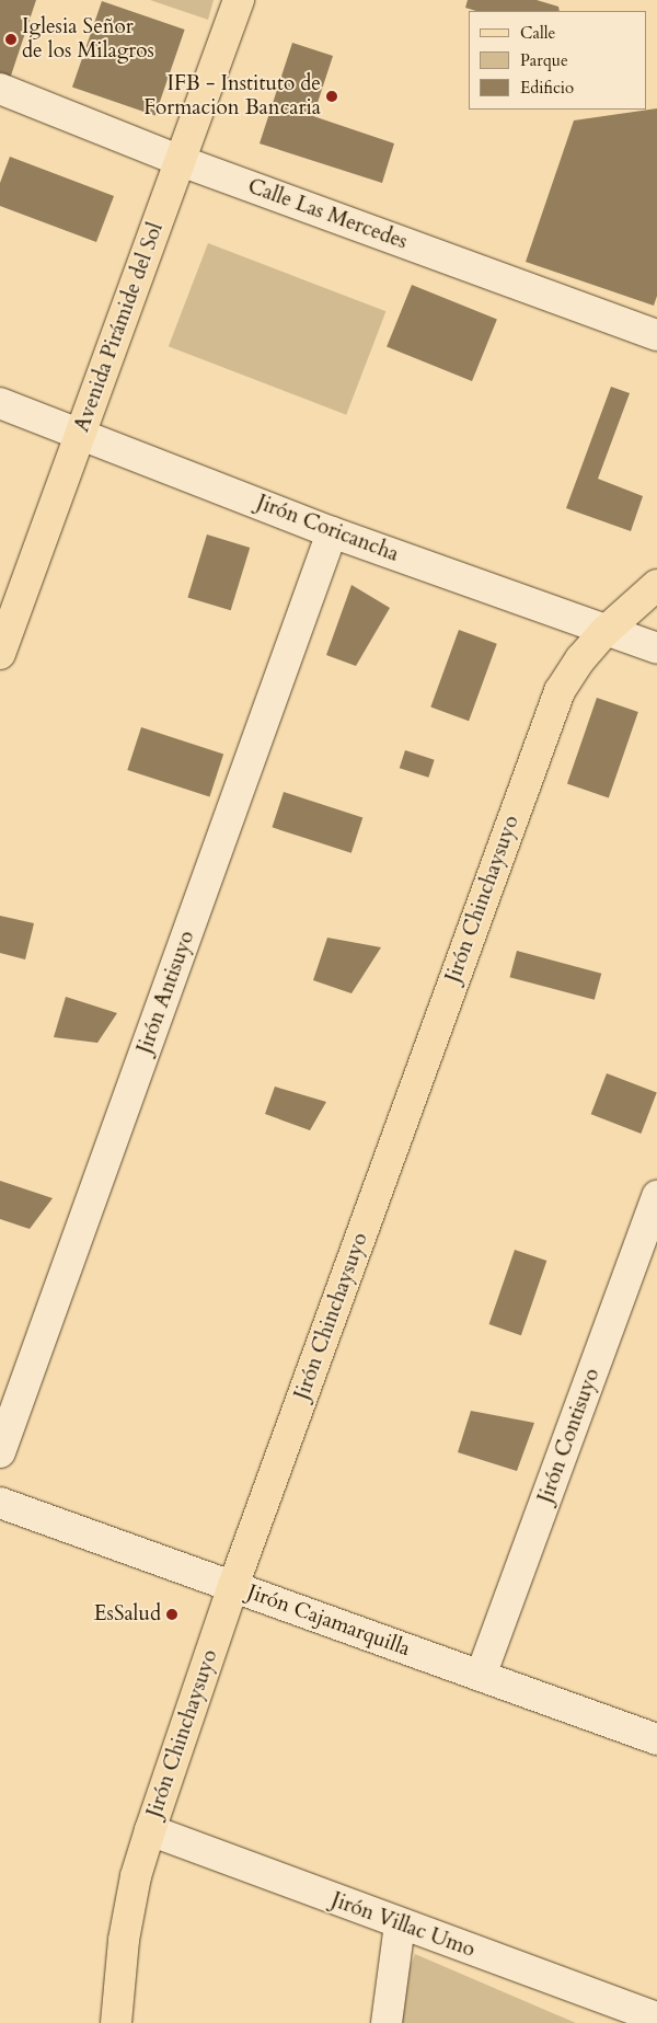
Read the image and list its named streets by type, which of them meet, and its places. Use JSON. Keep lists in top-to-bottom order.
{
  "streets": {
    "main road": ["Avenida Pirámide del Sol", "Jirón Chinchaysuyo"],
    "street": [
      "Calle Las Mercedes",
      "Jirón Coricancha",
      "Jirón Antisuyo",
      "Jirón Contisuyo",
      "Jirón Cajamarquilla",
      "Jirón Villac Umo"
    ]
  },
  "crossings": [
    ["Calle Las Mercedes", "Avenida Pirámide del Sol"],
    ["Avenida Pirámide del Sol", "Jirón Coricancha"],
    ["Jirón Coricancha", "Jirón Chinchaysuyo"],
    ["Jirón Coricancha", "Jirón Antisuyo"],
    ["Jirón Chinchaysuyo", "Jirón Cajamarquilla"],
    ["Jirón Chinchaysuyo", "Jirón Villac Umo"],
    ["Jirón Contisuyo", "Jirón Cajamarquilla"]
  ],
  "places": ["Iglesia Señor de los Milagros", "IFB - Instituto de Formacion Bancaria", "EsSalud"],
  "legend": ["Calle", "Parque", "Edificio"]
}
